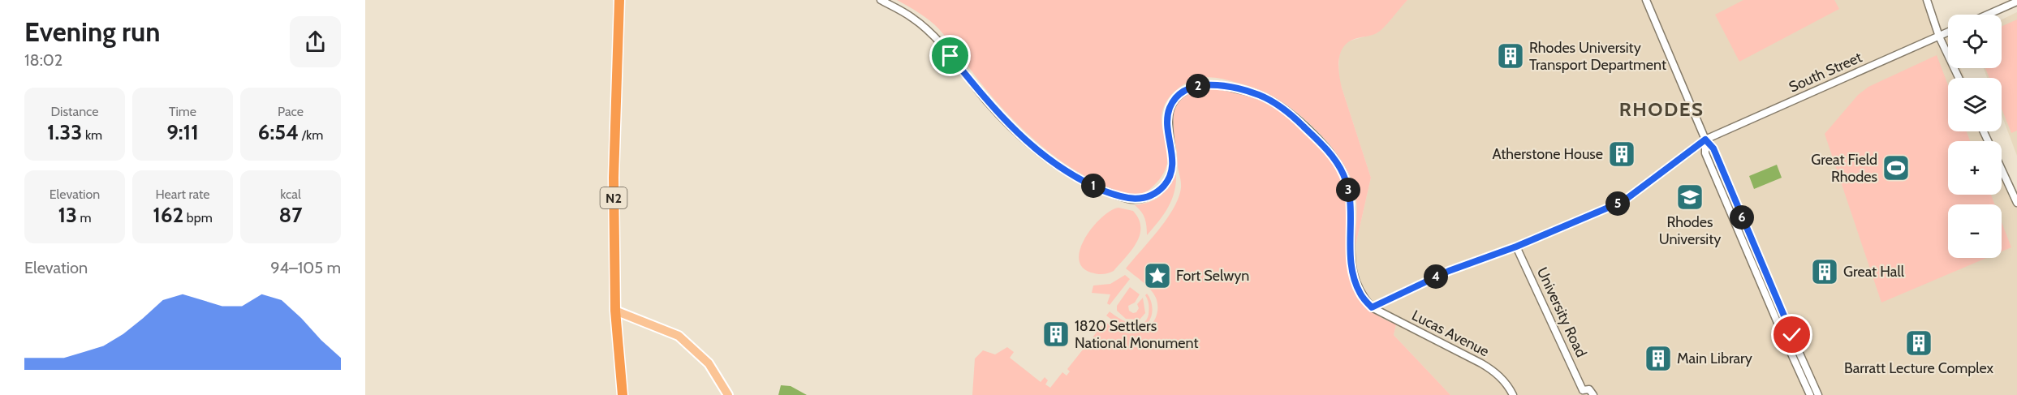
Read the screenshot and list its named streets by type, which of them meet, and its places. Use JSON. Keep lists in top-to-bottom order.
{
  "streets": {
    "highway": ["N2"],
    "street": ["South Street", "University Road", "Lucas Avenue"]
  },
  "crossings": [
    ["South Street", "University Road"],
    ["South Street", "Lucas Avenue"]
  ],
  "districts": ["RHODES"],
  "places": {
    "building": [
      "Rhodes University Transport Department",
      "Atherstone House",
      "Great Hall",
      "1820 Settlers National Monument",
      "Barratt Lecture Complex",
      "Main Library"
    ],
    "sports": ["Great Field Rhodes"],
    "school or university": ["Rhodes University"],
    "place": ["Fort Selwyn"]
  },
  "page": {
    "heading": ["Evening run", "18:02"],
    "map_buttons": ["+", "−"],
    "pins": [
      "2",
      "1",
      "3",
      "5",
      "6",
      "4"
    ],
    "stats": [
      ["Distance", "1.33 km"],
      ["Time", "9:11"],
      ["Pace", "6:54 /km"],
      ["Elevation", "13 m"],
      ["Heart rate", "162 bpm"],
      ["kcal", "87"]
    ],
    "chart": ["Elevation", "94–105 m"]
  }
}
